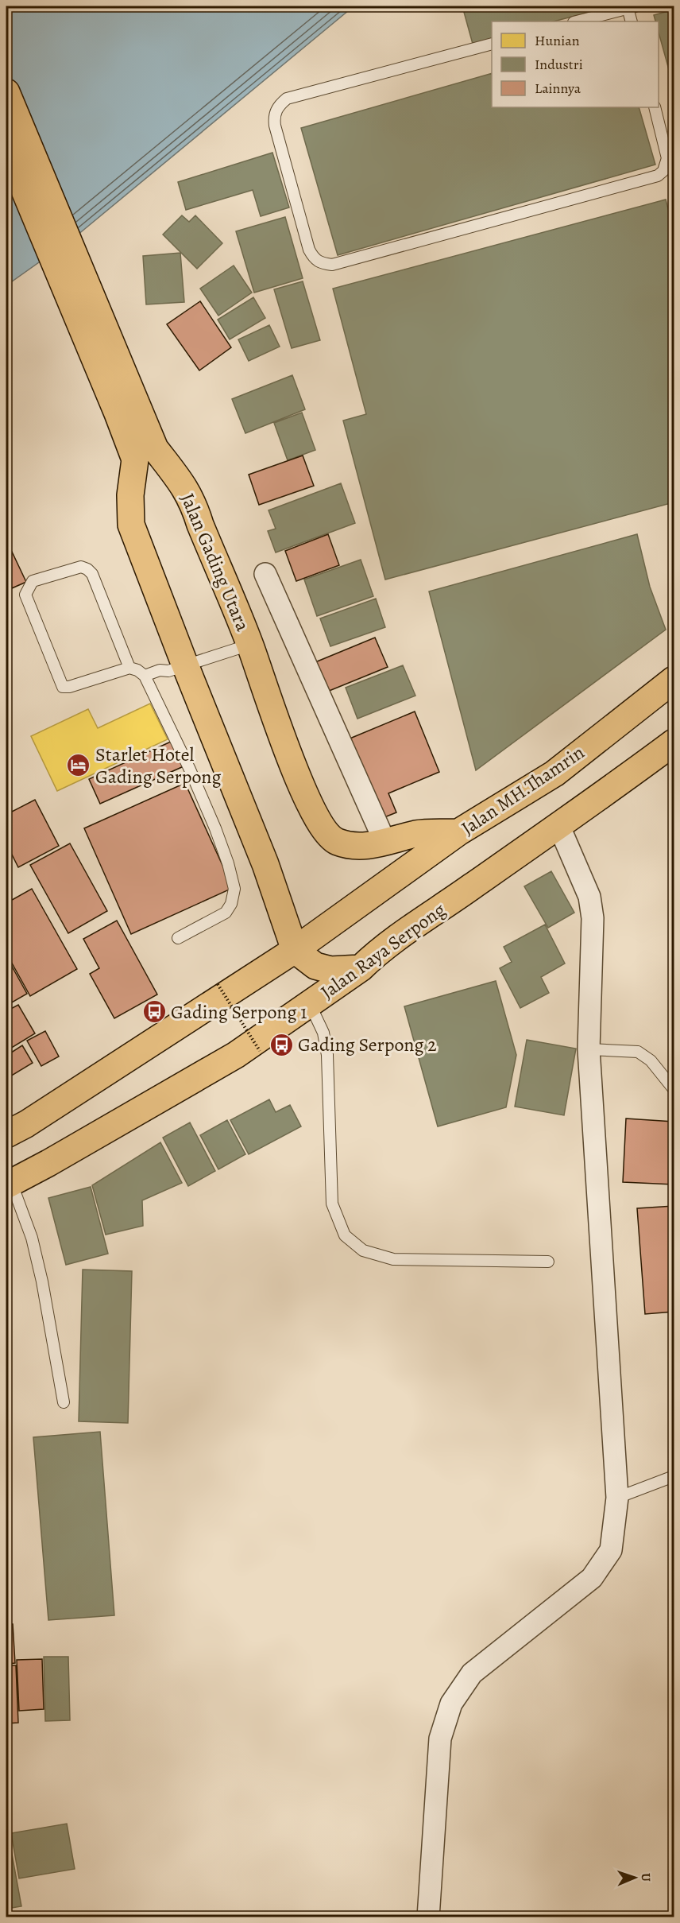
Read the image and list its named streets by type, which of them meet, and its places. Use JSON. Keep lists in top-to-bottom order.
{
  "streets": {
    "main road": ["Jalan Gading Utara", "Jalan MH.Thamrin", "Jalan Raya Serpong"]
  },
  "crossings": [
    ["Jalan Gading Utara", "Jalan MH.Thamrin"]
  ],
  "places": {
    "hotel": ["Starlet Hotel Gading Serpong"],
    "bus stop": ["Gading Serpong 1", "Gading Serpong 2"]
  },
  "legend": ["Hunian", "Industri", "Lainnya"],
  "north": "right"
}
